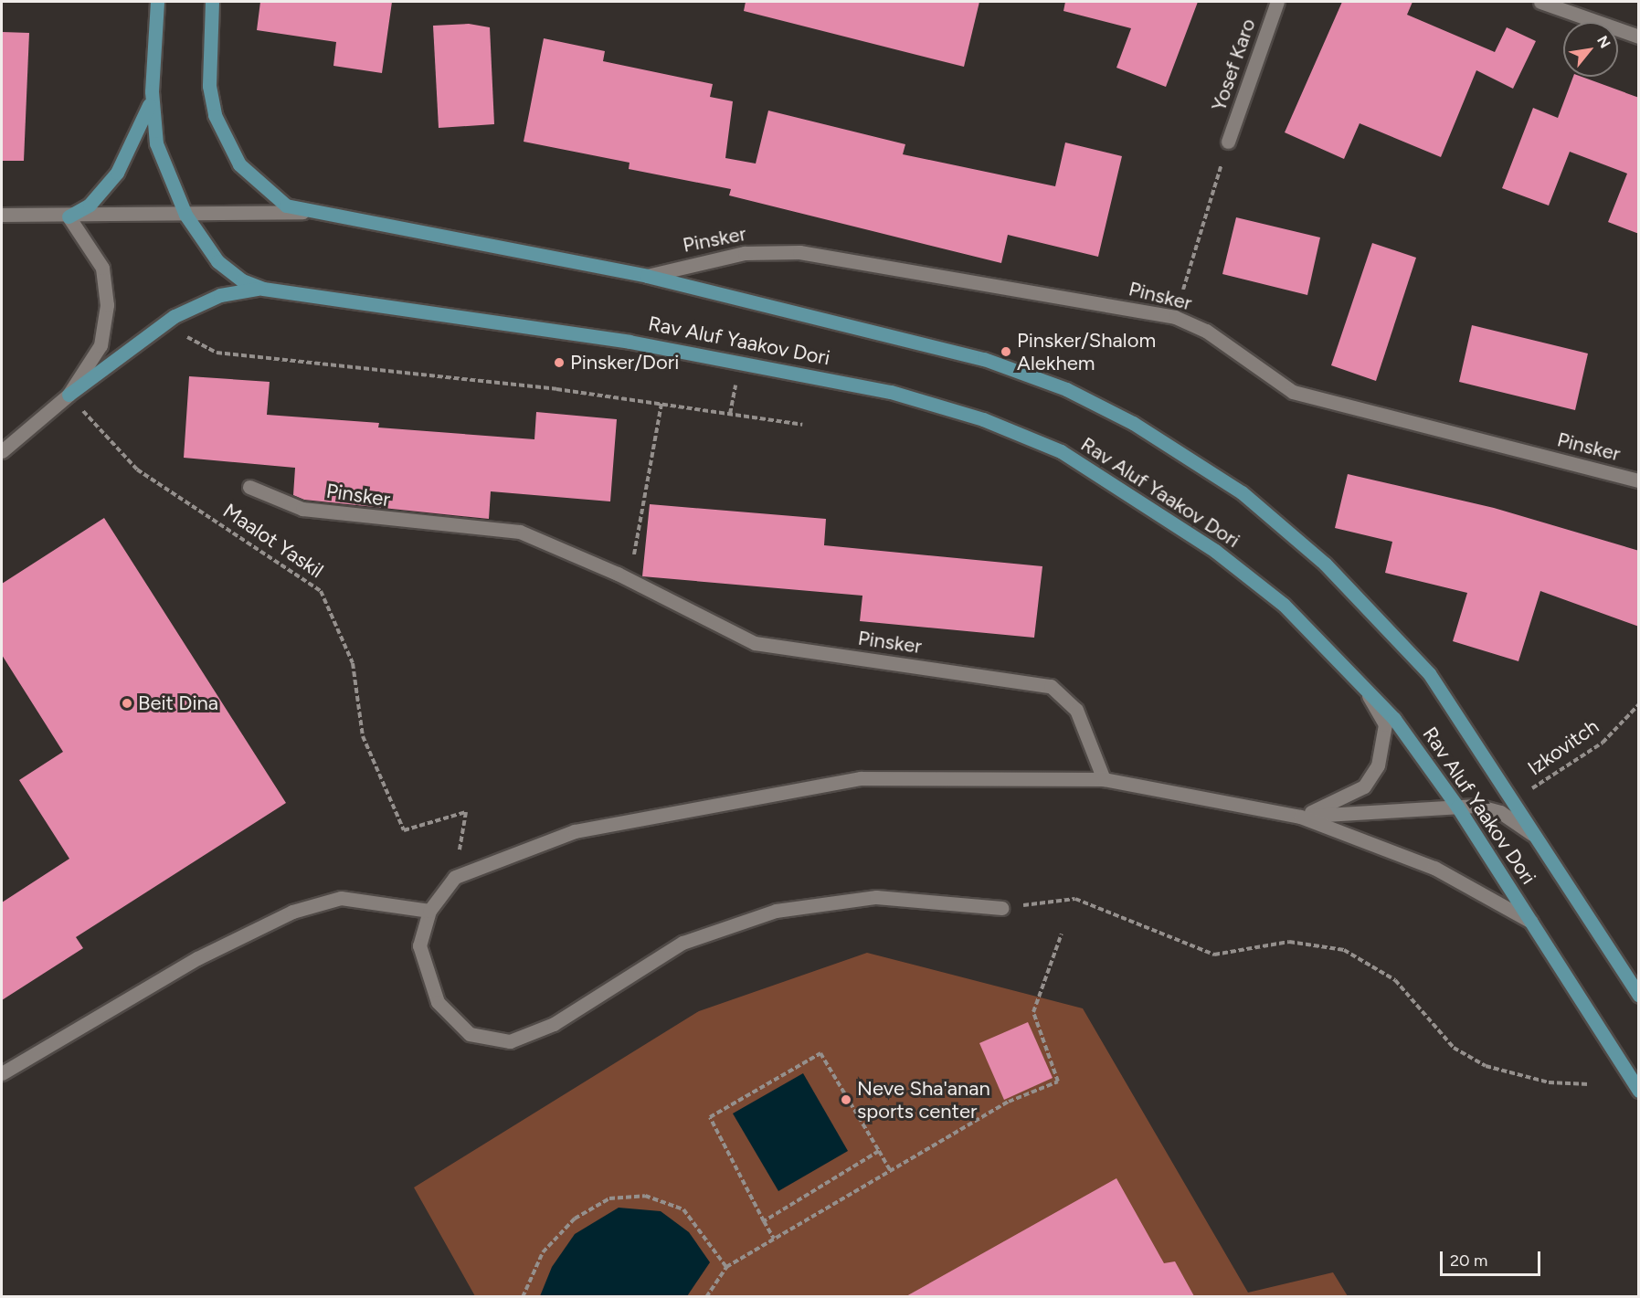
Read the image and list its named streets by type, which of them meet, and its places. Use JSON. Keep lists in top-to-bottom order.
{
  "streets": {
    "main road": ["Rav Aluf Yaakov Dori"],
    "street": ["Yosef Karo", "Pinsker"],
    "path": ["Maalot Yaskil", "Izkovitch"]
  },
  "crossings": [
    ["Pinsker", "Rav Aluf Yaakov Dori"]
  ],
  "places": [
    "Pinsker/Shalom Alekhem",
    "Pinsker/Dori",
    "Beit Dina",
    "Neve Sha'anan sports center"
  ],
  "scale_bar": "20 m",
  "north": "top right"
}
